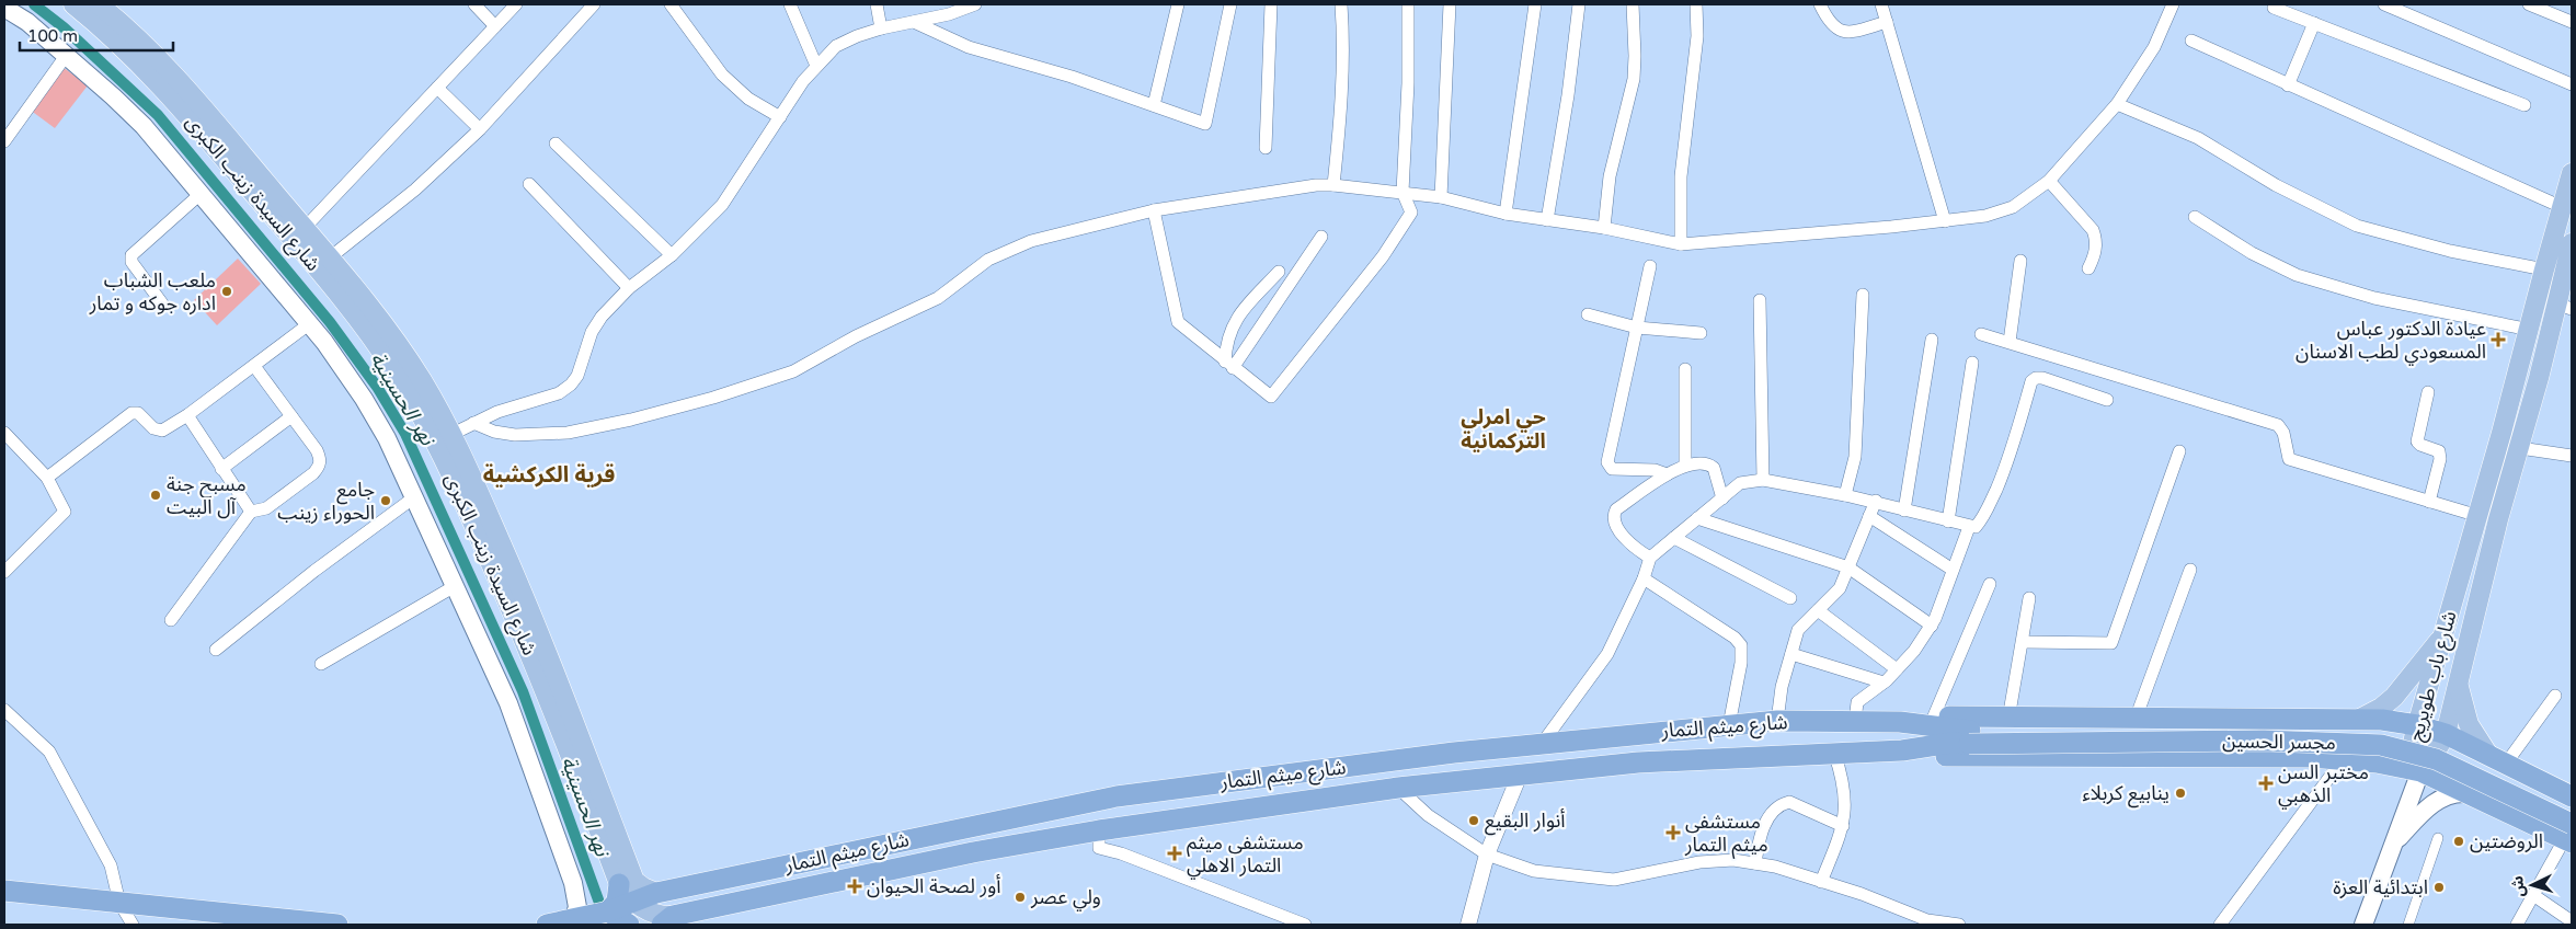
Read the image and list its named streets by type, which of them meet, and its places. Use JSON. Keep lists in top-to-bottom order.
{
  "streets": {
    "highway": ["شارع ميثم التمار", "مجسر الحسين"],
    "main road": ["شارع السيدة زينب الكبرى", "شارع باب طويريج"]
  },
  "crossings": [
    ["شارع السيدة زينب الكبرى", "شارع ميثم التمار"],
    ["شارع ميثم التمار", "مجسر الحسين"]
  ],
  "districts": ["حي امرلي التركمانية", "قرية الكركشية"],
  "water": ["نهر الحسينية"],
  "places": {
    "other": [
      "ملعب الشباب اداره جوكه و تمار",
      "مسبح جنة آل البيت",
      "جامع الحوراء زينب",
      "ينابيع كربلاء",
      "أنوار البقيع",
      "الروضتين",
      "ابتدائية العزة",
      "ولي عصر"
    ],
    "health": [
      "عيادة الدكتور عباس المسعودي لطب الاسنان",
      "مختبر السن الذهبي",
      "مستشفى ميثم التمار",
      "مستشفى ميثم التمار الاهلي",
      "أور لصحة الحيوان"
    ]
  },
  "scale_bar": "100 m",
  "north": "left"
}
